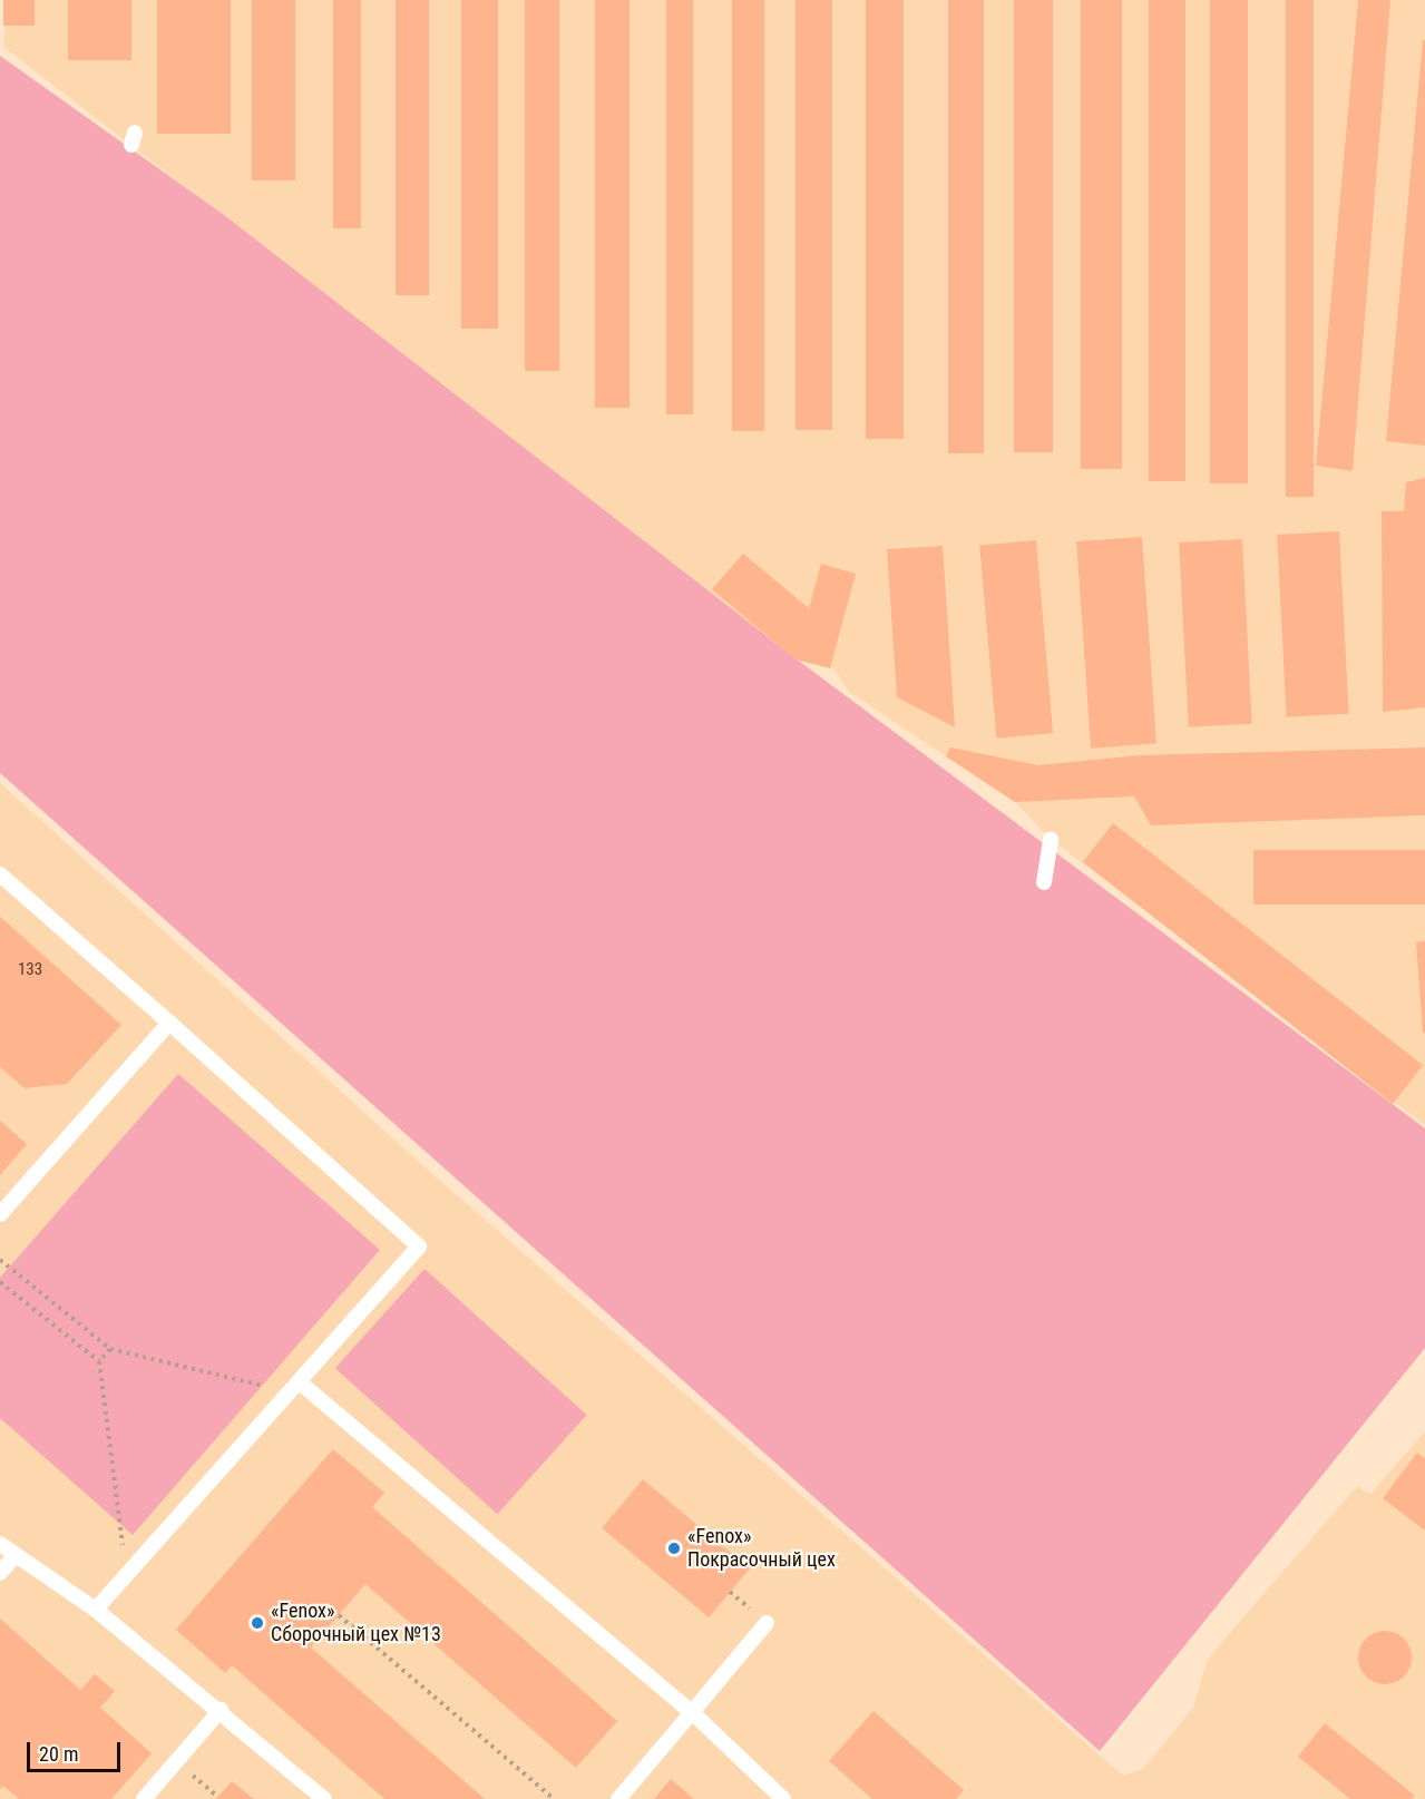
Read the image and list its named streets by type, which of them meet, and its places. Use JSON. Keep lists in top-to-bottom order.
{
  "places": ["«Fenox» Покрасочный цех", "«Fenox» Сборочный цех №13"],
  "house_numbers": ["133"],
  "scale_bar": "20 m"
}
